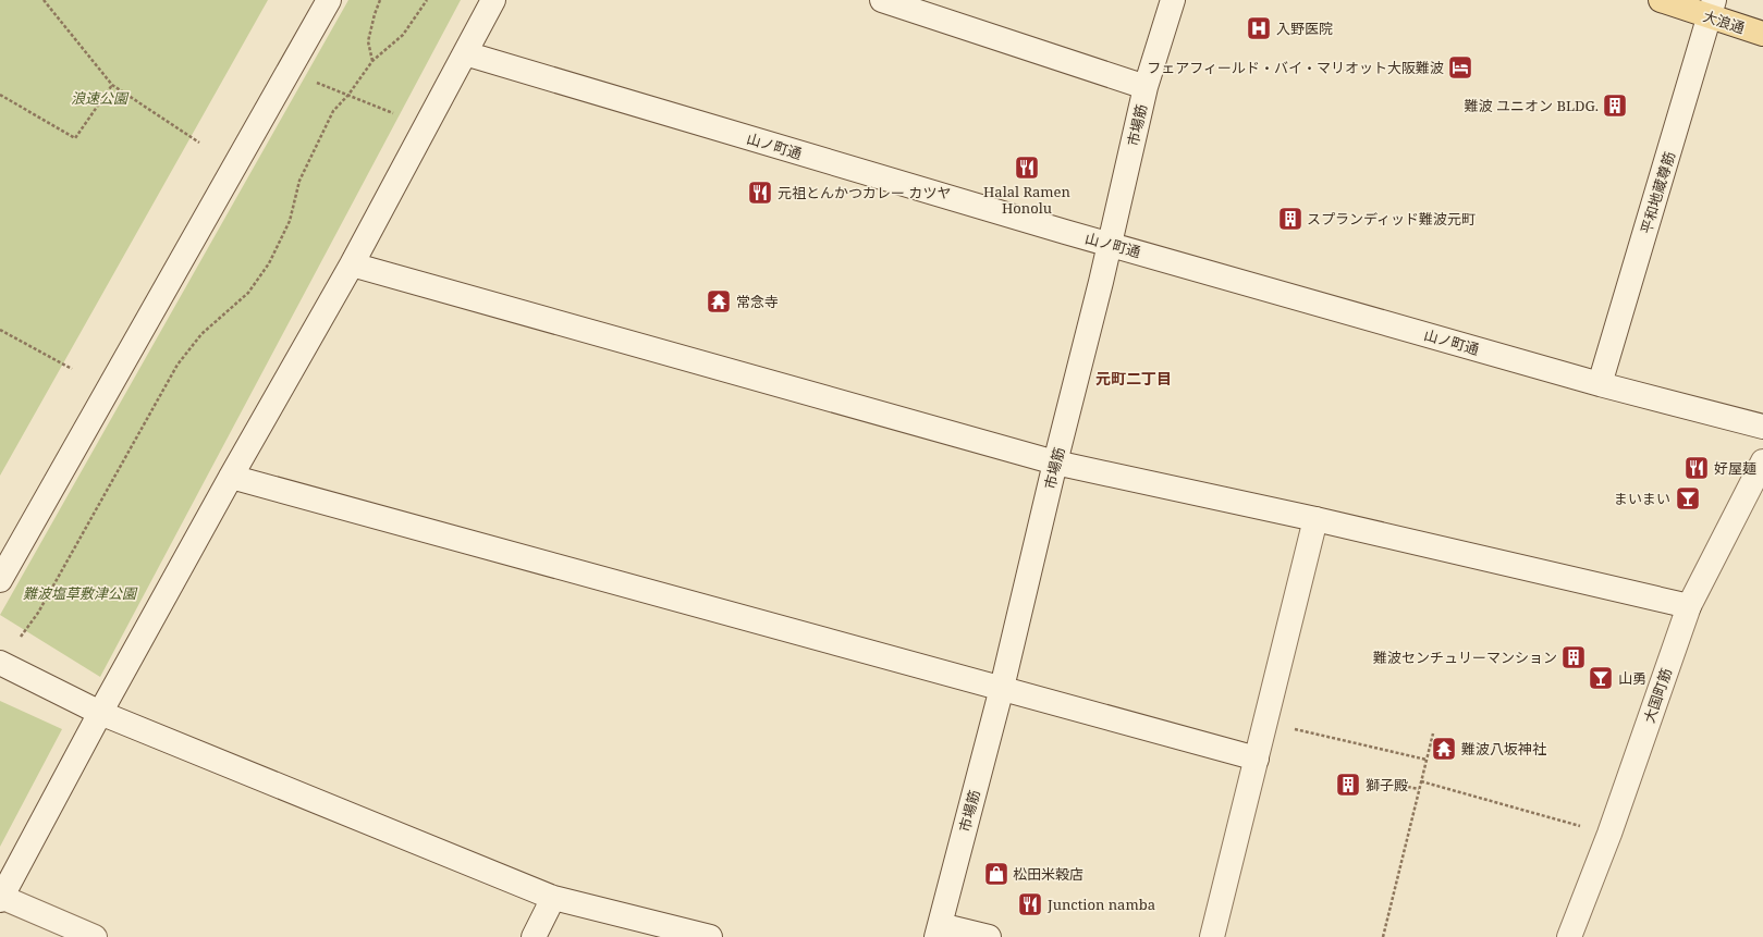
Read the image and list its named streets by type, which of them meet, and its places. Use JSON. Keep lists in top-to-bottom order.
{
  "streets": {
    "main road": ["大浪通"],
    "street": [
      "市場筋",
      "山ノ町通",
      "平和地蔵尊筋",
      "大国町筋"
    ]
  },
  "crossings": [
    ["大浪通", "平和地蔵尊筋"],
    ["市場筋", "山ノ町通"],
    ["山ノ町通", "平和地蔵尊筋"]
  ],
  "districts": ["元町二丁目"],
  "parks": ["浪速公園", "難波塩草敷津公園"],
  "places": {
    "hospital": ["入野医院"],
    "hotel": ["フェアフィールド・バイ・マリオット大阪難波"],
    "building": [
      "難波 ユニオン BLDG.",
      "スプランディッド難波元町",
      "難波センチュリーマンション",
      "獅子殿"
    ],
    "restaurant": [
      "Halal Ramen Honolu",
      "元祖とんかつカレー カツヤ",
      "好屋麺",
      "Junction namba"
    ],
    "temple": ["常念寺", "難波八坂神社"],
    "bar": ["まいまい", "山勇"],
    "shop": ["松田米穀店"]
  }
}
